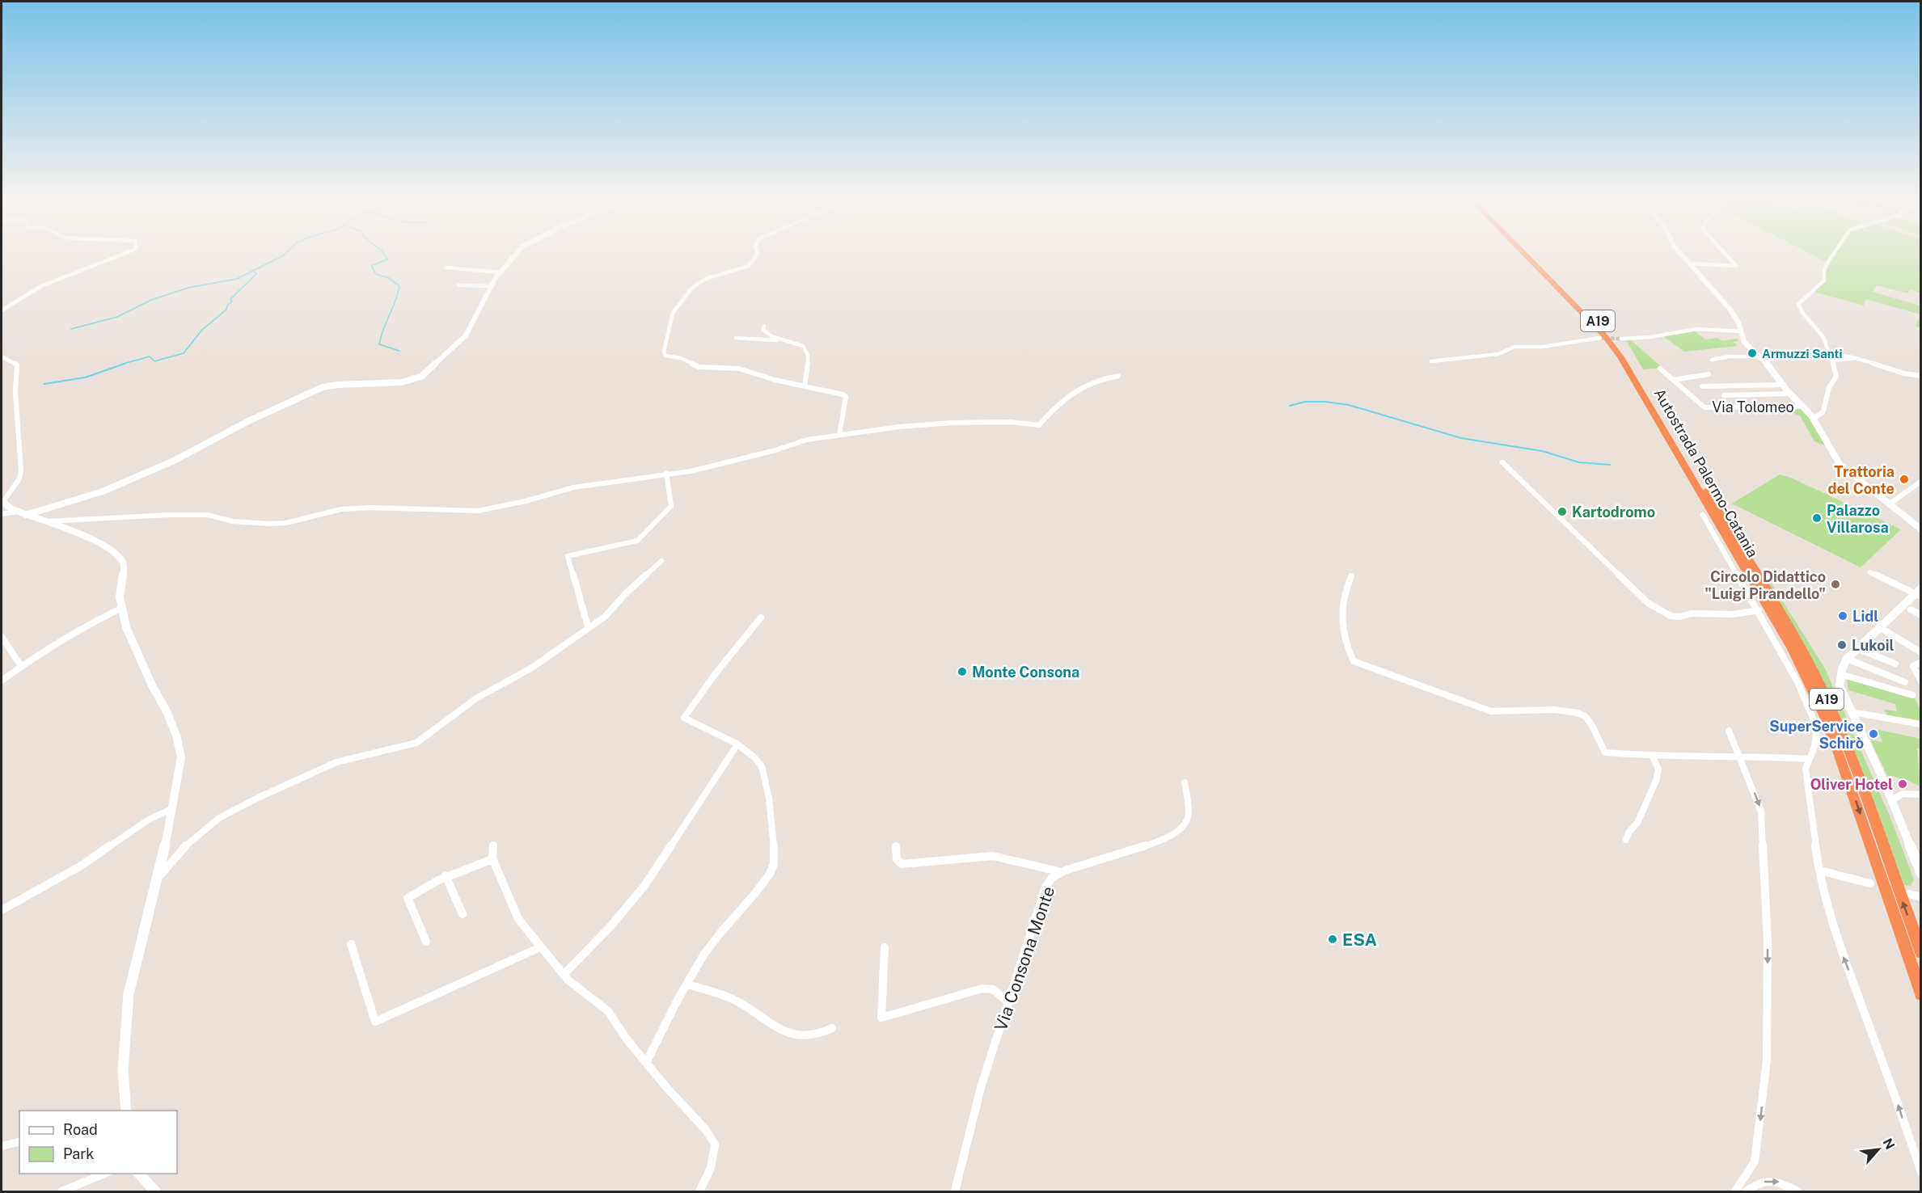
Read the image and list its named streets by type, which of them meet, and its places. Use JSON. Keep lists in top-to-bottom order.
{
  "streets": {
    "highway": ["A19", "Autostrada Palermo-Catania"],
    "street": ["Via Tolomeo", "Via Consona Monte"]
  },
  "places": [
    "Armuzzi Santi",
    "Trattoria del Conte",
    "Kartodromo",
    "Palazzo Villarosa",
    "Circolo Didattico \"Luigi Pirandello\"",
    "Lidl",
    "Lukoil",
    "Monte Consona",
    "SuperService Schirò",
    "Oliver Hotel",
    "ESA"
  ],
  "legend": ["Road", "Park"],
  "north": "top right"
}
